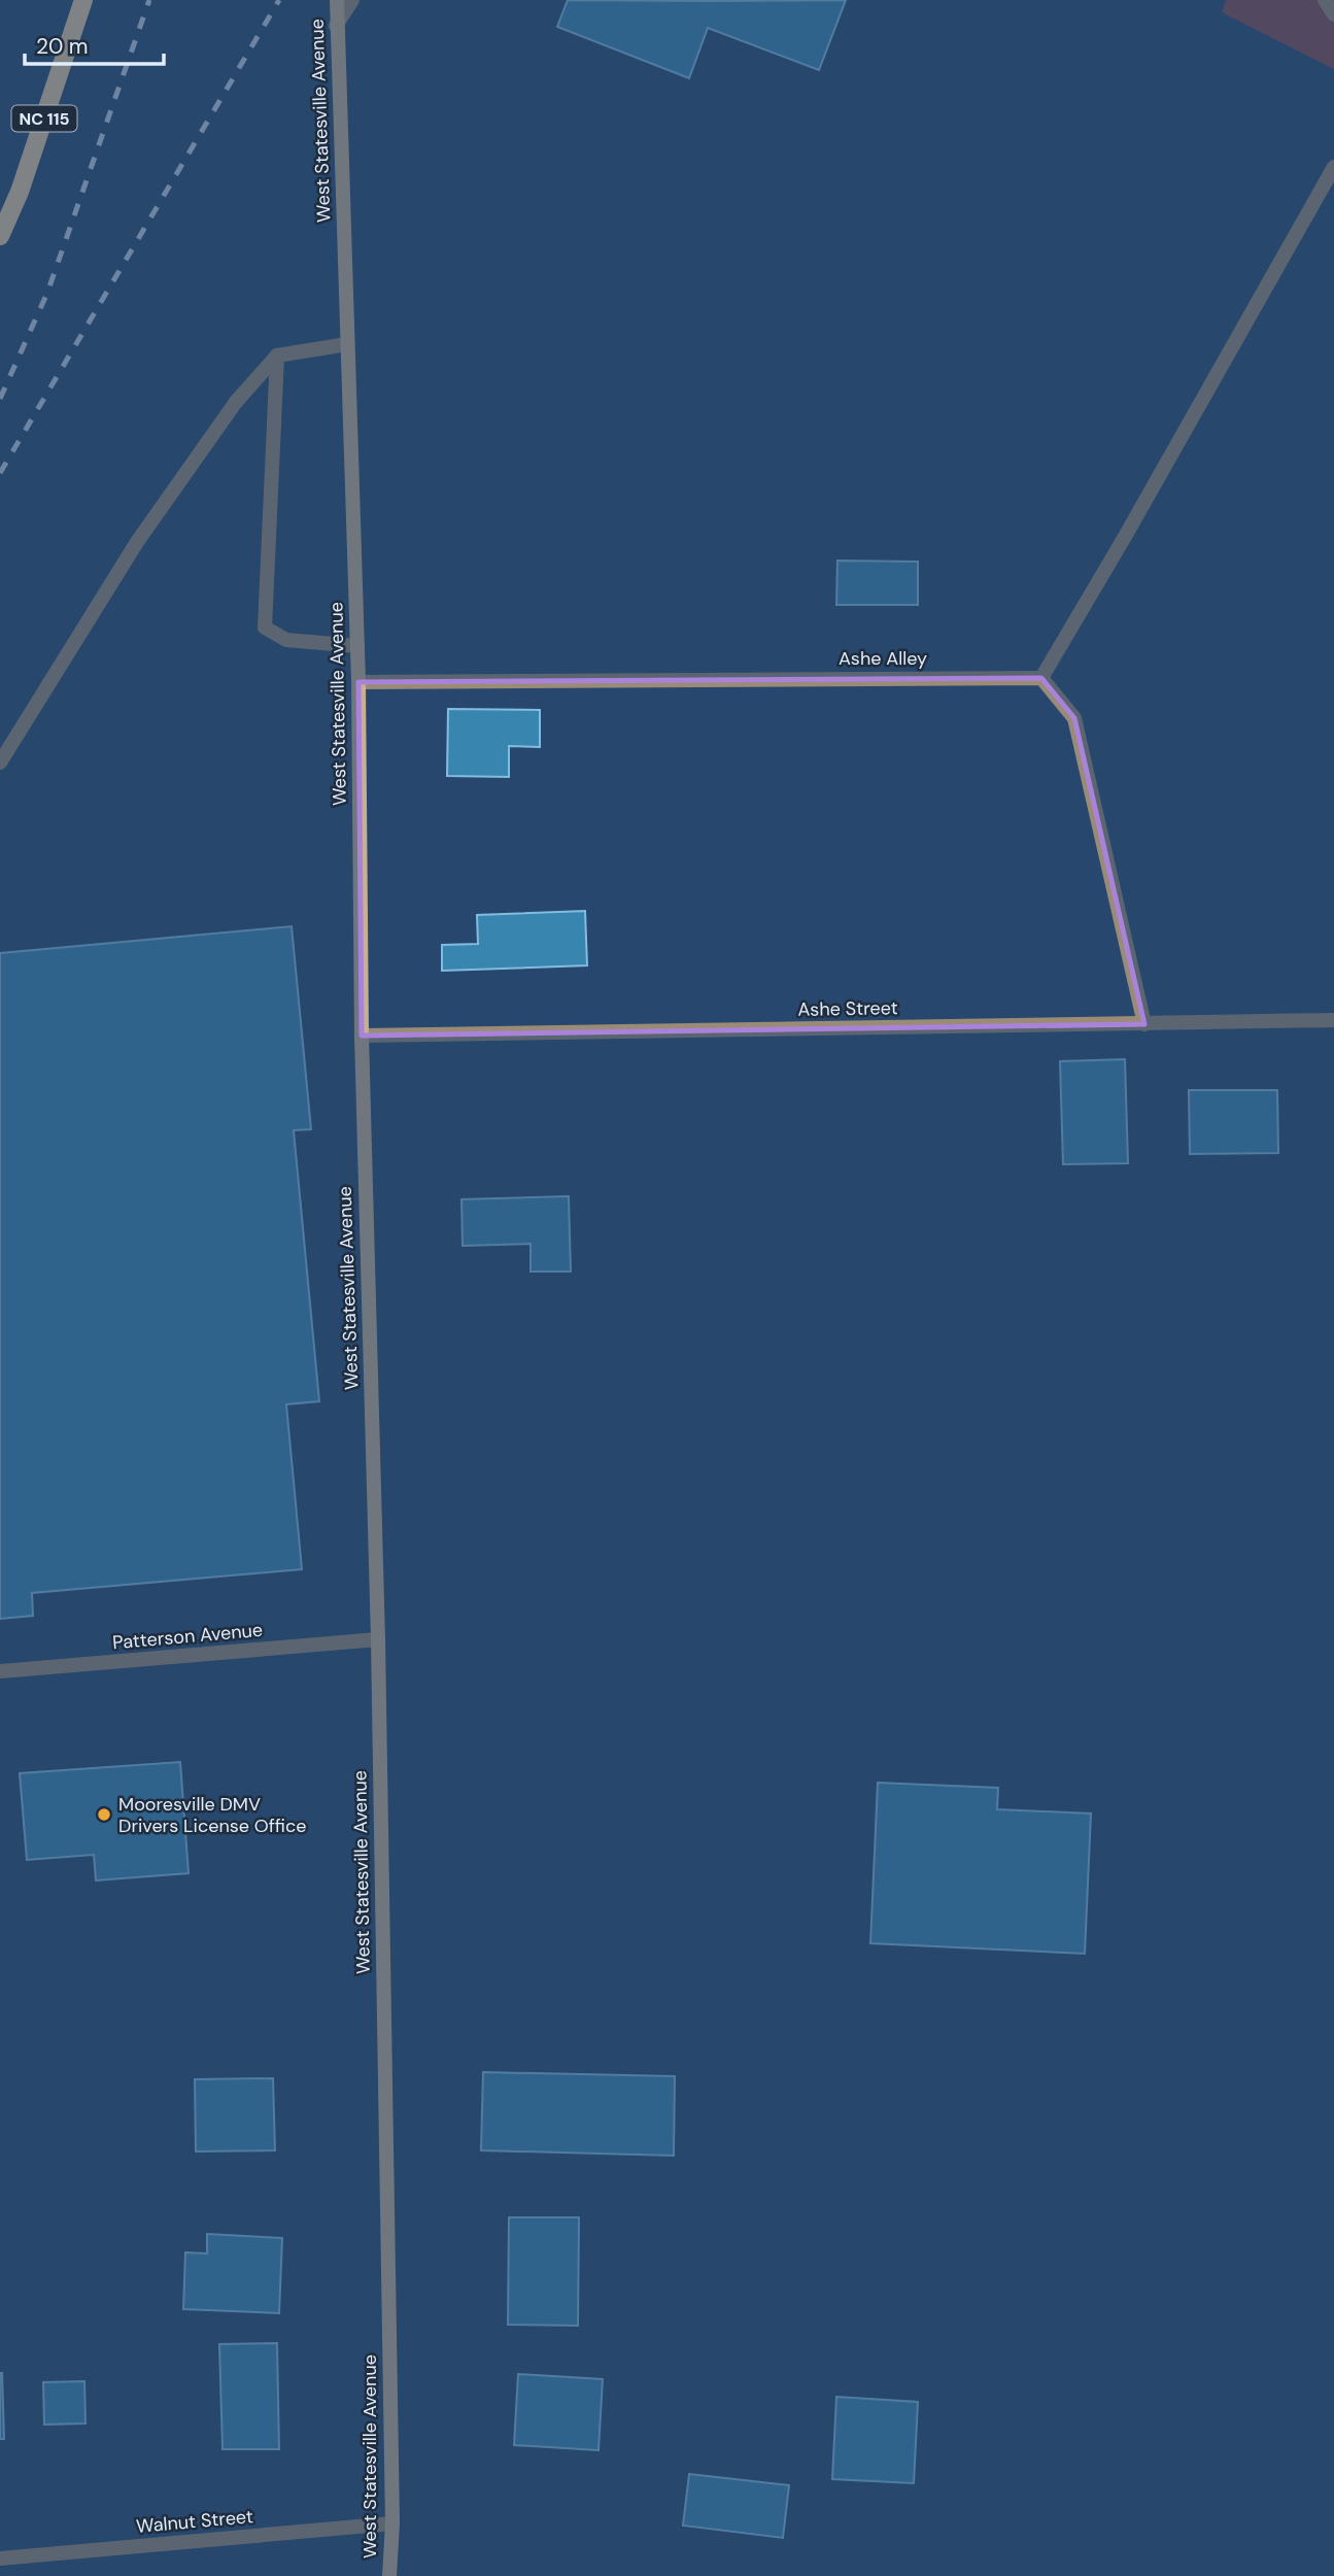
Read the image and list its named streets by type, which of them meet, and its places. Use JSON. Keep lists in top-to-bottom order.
{
  "streets": {
    "main road": ["NC 115"],
    "street": [
      "West Statesville Avenue",
      "Ashe Alley",
      "Ashe Street",
      "Patterson Avenue",
      "Walnut Street"
    ]
  },
  "crossings": [
    ["West Statesville Avenue", "Ashe Alley"],
    ["West Statesville Avenue", "Ashe Street"],
    ["West Statesville Avenue", "Patterson Avenue"],
    ["West Statesville Avenue", "Walnut Street"]
  ],
  "places": ["Mooresville DMV Drivers License Office"],
  "scale_bar": "20 m"
}
